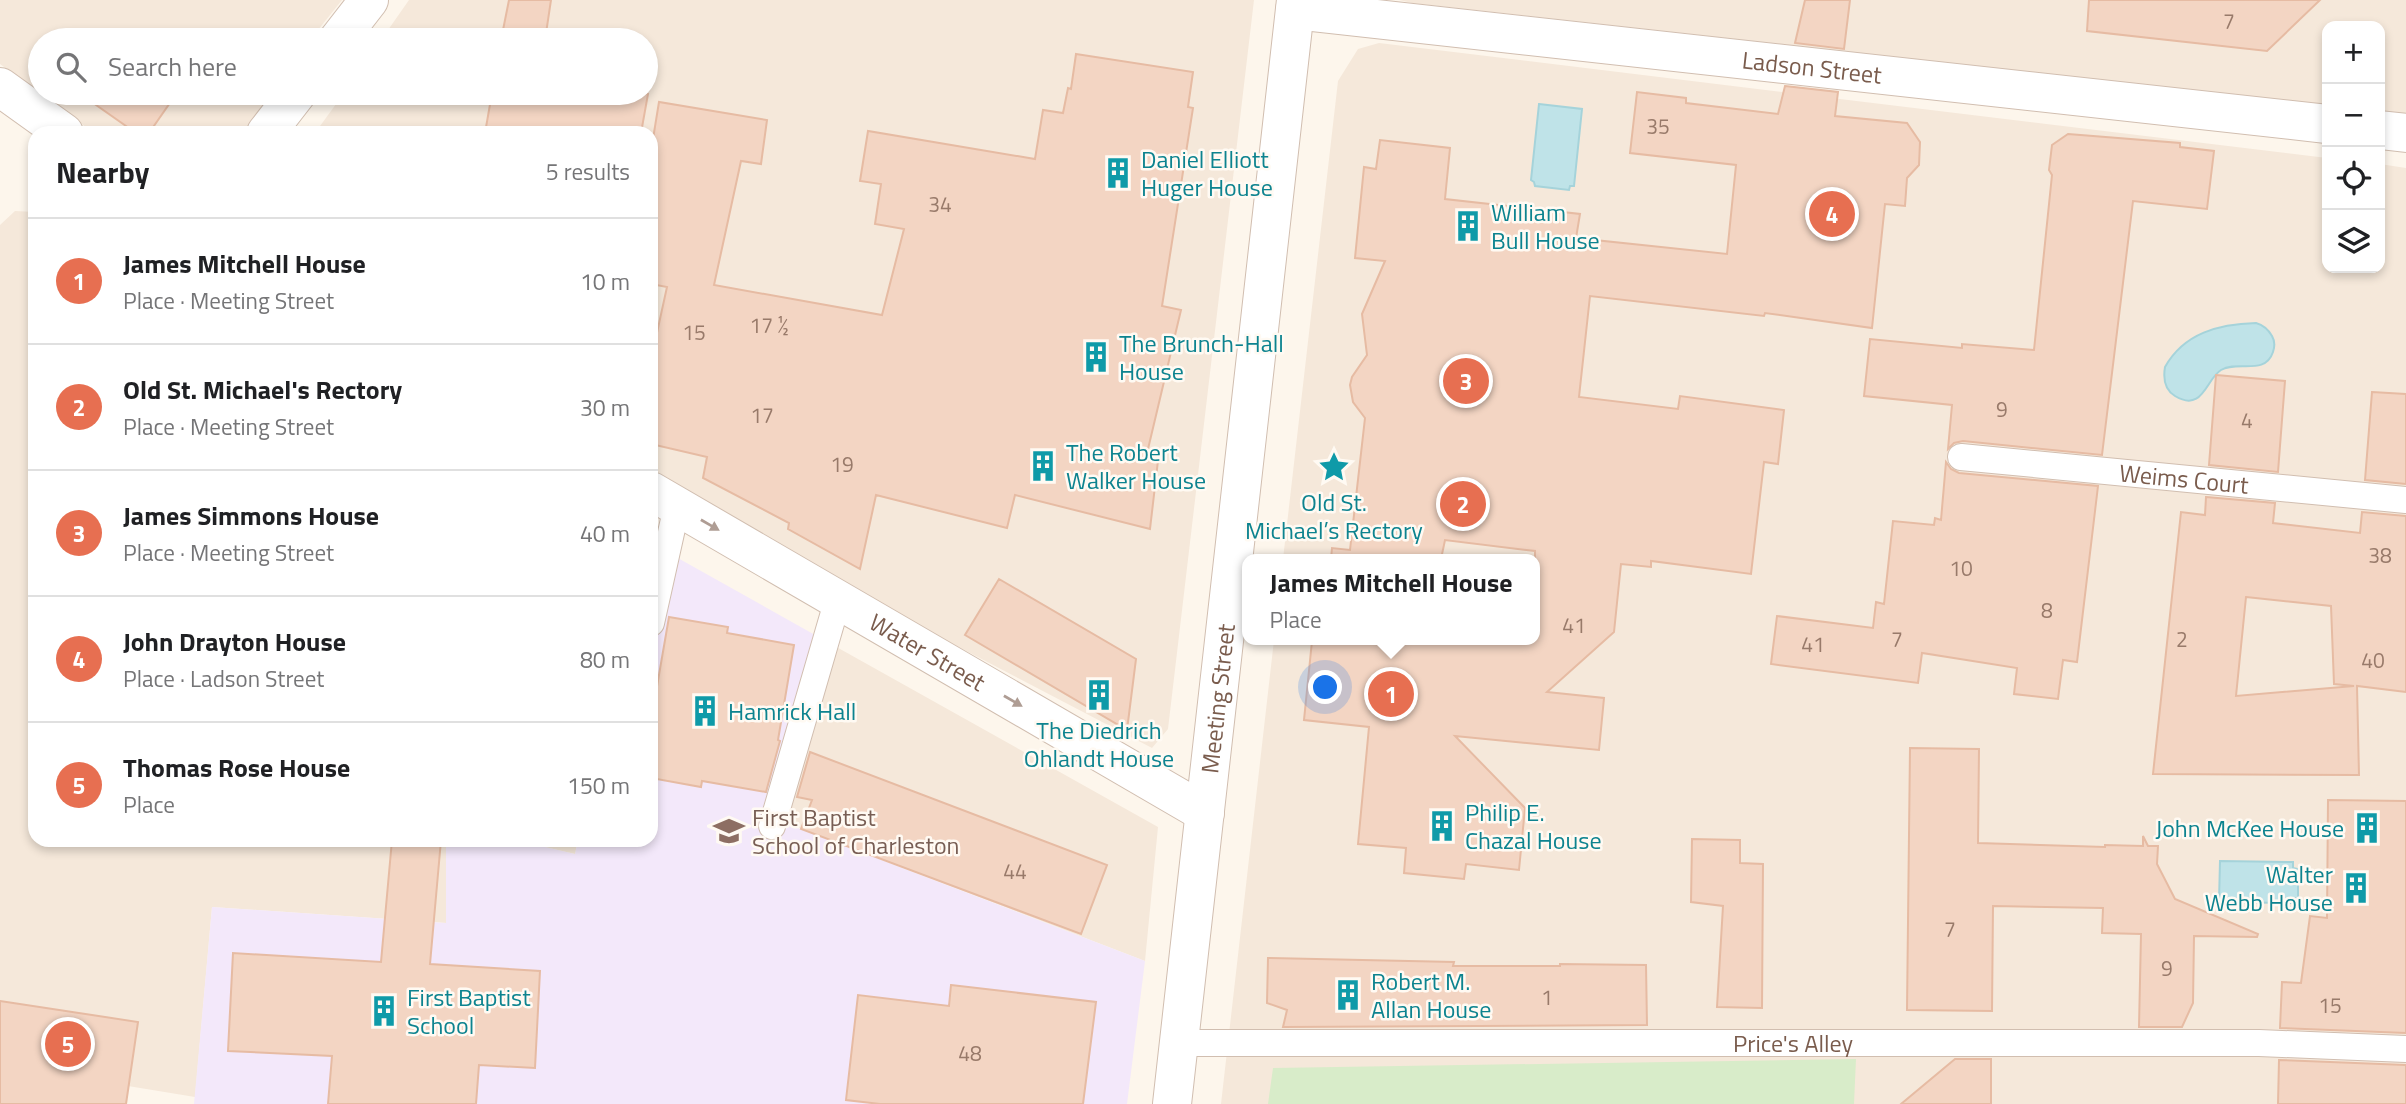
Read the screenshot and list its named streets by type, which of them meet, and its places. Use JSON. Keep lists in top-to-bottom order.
{
  "streets": {
    "street": ["Ladson Street", "Water Street", "Meeting Street"],
    "lane": ["Weims Court", "Price's Alley"]
  },
  "crossings": [
    ["Ladson Street", "Meeting Street"],
    ["Water Street", "Meeting Street"],
    ["Meeting Street", "Price's Alley"]
  ],
  "one_way": ["Water Street"],
  "places": {
    "building": [
      "Daniel Elliott Huger House",
      "William Bull House",
      "The Brunch-Hall House",
      "The Robert Walker House",
      "The Diedrich Ohlandt House",
      "Hamrick Hall",
      "Philip E. Chazal House",
      "John McKee House",
      "Walter Webb House",
      "Robert M. Allan House",
      "First Baptist School"
    ],
    "place": ["Old St. Michael’s Rectory"],
    "school or university": ["First Baptist School of Charleston"]
  },
  "house_numbers": [
    "7",
    "35",
    "34",
    "17 ½",
    "15",
    "9",
    "17",
    "4",
    "19",
    "38",
    "10",
    "8",
    "41",
    "7",
    "2",
    "41",
    "40",
    "44",
    "7",
    "9",
    "1",
    "15",
    "48"
  ],
  "page": {
    "map_buttons": ["+", "−"],
    "search": "Search here",
    "heading": ["Nearby", "5 results"],
    "pins": [
      "4",
      "3",
      "2",
      "1",
      "5"
    ],
    "list": [
      {
        "mark": "1",
        "name": "James Mitchell House",
        "note": "Place · Meeting Street",
        "value": "10 m"
      },
      {
        "mark": "2",
        "name": "Old St. Michael's Rectory",
        "note": "Place · Meeting Street",
        "value": "30 m"
      },
      {
        "mark": "3",
        "name": "James Simmons House",
        "note": "Place · Meeting Street",
        "value": "40 m"
      },
      {
        "mark": "4",
        "name": "John Drayton House",
        "note": "Place · Ladson Street",
        "value": "80 m"
      },
      {
        "mark": "5",
        "name": "Thomas Rose House",
        "note": "Place",
        "value": "150 m"
      }
    ],
    "popup": ["James Mitchell House", "Place"]
  }
}
